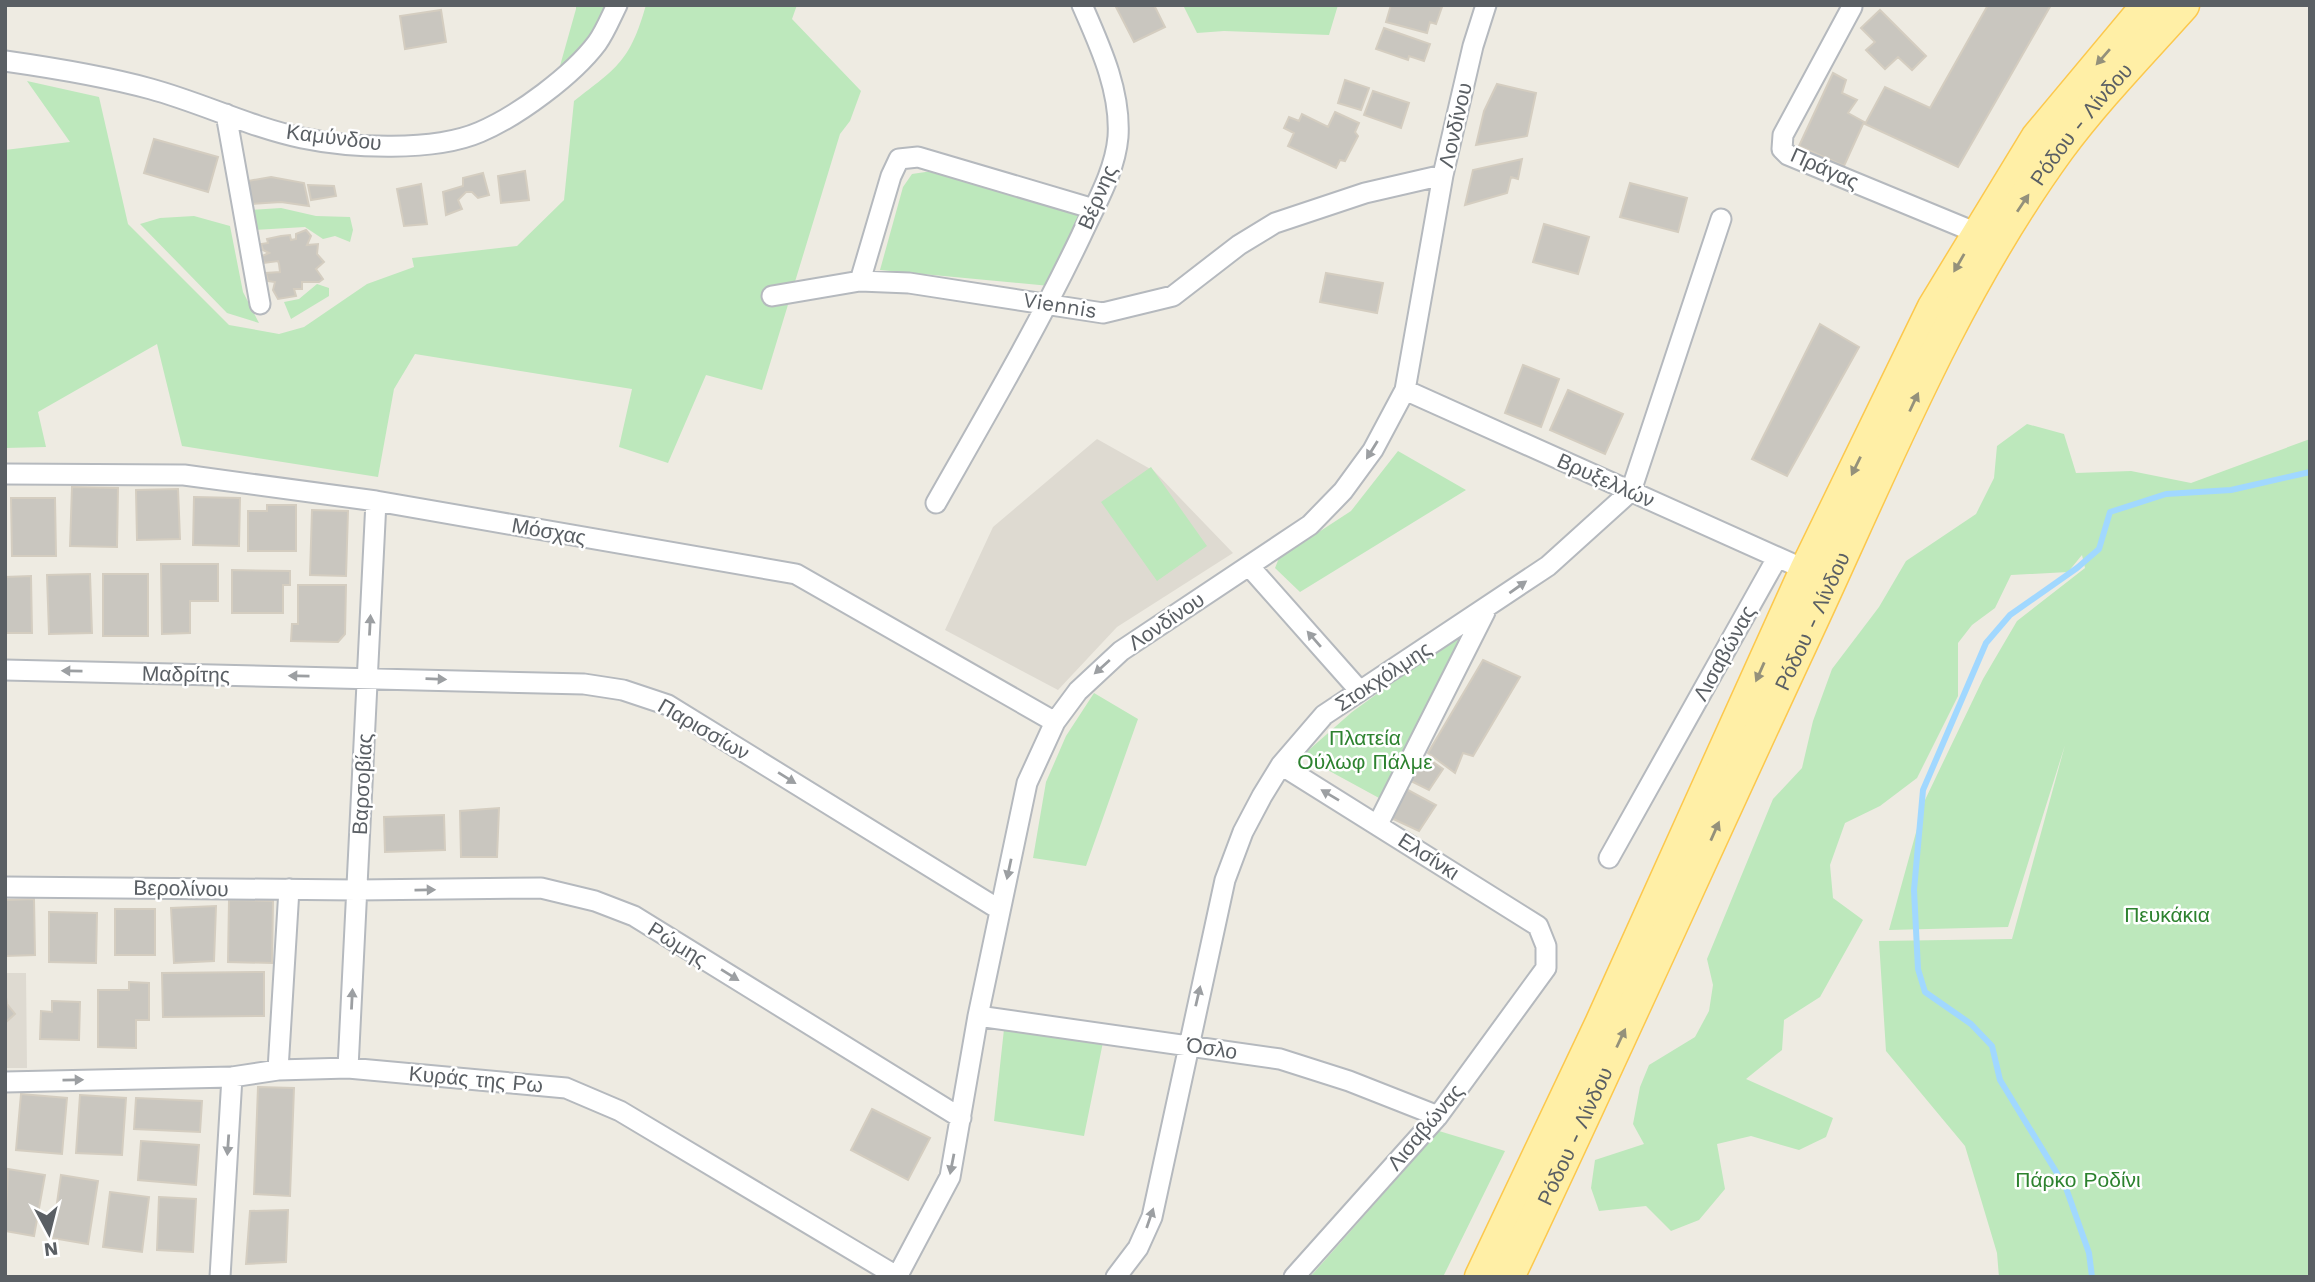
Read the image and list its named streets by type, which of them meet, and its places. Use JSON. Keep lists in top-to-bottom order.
{
  "streets": {
    "main road": ["Ρόδου - Λίνδου"],
    "street": [
      "Λονδίνου",
      "Καμύνδου",
      "Πράγας",
      "Βέρνης",
      "Viennis",
      "Βρυξελλών",
      "Μόσχας",
      "Λισαβώνας",
      "Μαδρίτης",
      "Στοκχόλμης",
      "Παρισσίων",
      "Βαρσοβίας",
      "Ελσίνκι",
      "Βερολίνου",
      "Ρώμης",
      "Όσλο",
      "Κυράς της Ρω"
    ]
  },
  "crossings": [
    ["Λονδίνου", "Viennis"],
    ["Λονδίνου", "Βρυξελλών"],
    ["Λονδίνου", "Μόσχας"],
    ["Λονδίνου", "Παρισσίων"],
    ["Λονδίνου", "Ρώμης"],
    ["Λονδίνου", "Όσλο"],
    ["Λονδίνου", "Κυράς της Ρω"],
    ["Ρόδου - Λίνδου", "Πράγας"],
    ["Ρόδου - Λίνδου", "Βρυξελλών"],
    ["Βέρνης", "Viennis"],
    ["Βρυξελλών", "Λισαβώνας"],
    ["Βρυξελλών", "Στοκχόλμης"],
    ["Μόσχας", "Βαρσοβίας"],
    ["Λισαβώνας", "Ελσίνκι"],
    ["Λισαβώνας", "Όσλο"],
    ["Μαδρίτης", "Παρισσίων"],
    ["Μαδρίτης", "Βαρσοβίας"],
    ["Στοκχόλμης", "Ελσίνκι"],
    ["Στοκχόλμης", "Όσλο"],
    ["Παρισσίων", "Βαρσοβίας"],
    ["Βαρσοβίας", "Βερολίνου"],
    ["Βαρσοβίας", "Ρώμης"],
    ["Βαρσοβίας", "Κυράς της Ρω"],
    ["Βερολίνου", "Ρώμης"]
  ],
  "one_way": [
    "Λονδίνου",
    "Μαδρίτης",
    "Στοκχόλμης",
    "Παρισσίων",
    "Ρώμης"
  ],
  "parks": ["Πλατεία Ούλωφ Πάλμε", "Πευκάκια", "Πάρκο Ροδίνι"],
  "north": "bottom"
}
